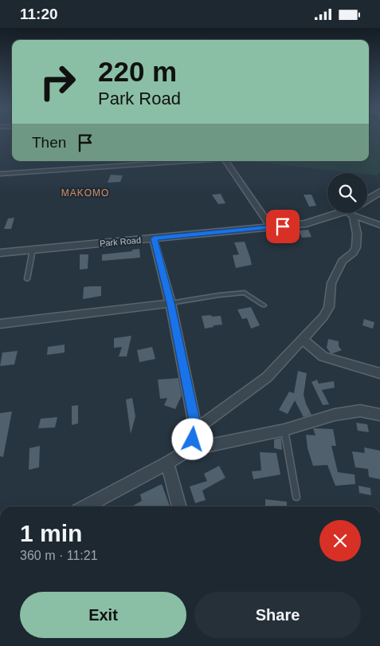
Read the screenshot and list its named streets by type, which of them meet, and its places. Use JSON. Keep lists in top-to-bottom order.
{
  "streets": {
    "street": ["Park Road"]
  },
  "districts": ["MAKOMO"],
  "page": {
    "status": "11:20",
    "turn": ["220 m", "Park Road"],
    "then": "Then",
    "heading": ["1 min", "360 m · 11:21"],
    "buttons": ["Exit", "Share"]
  }
}
